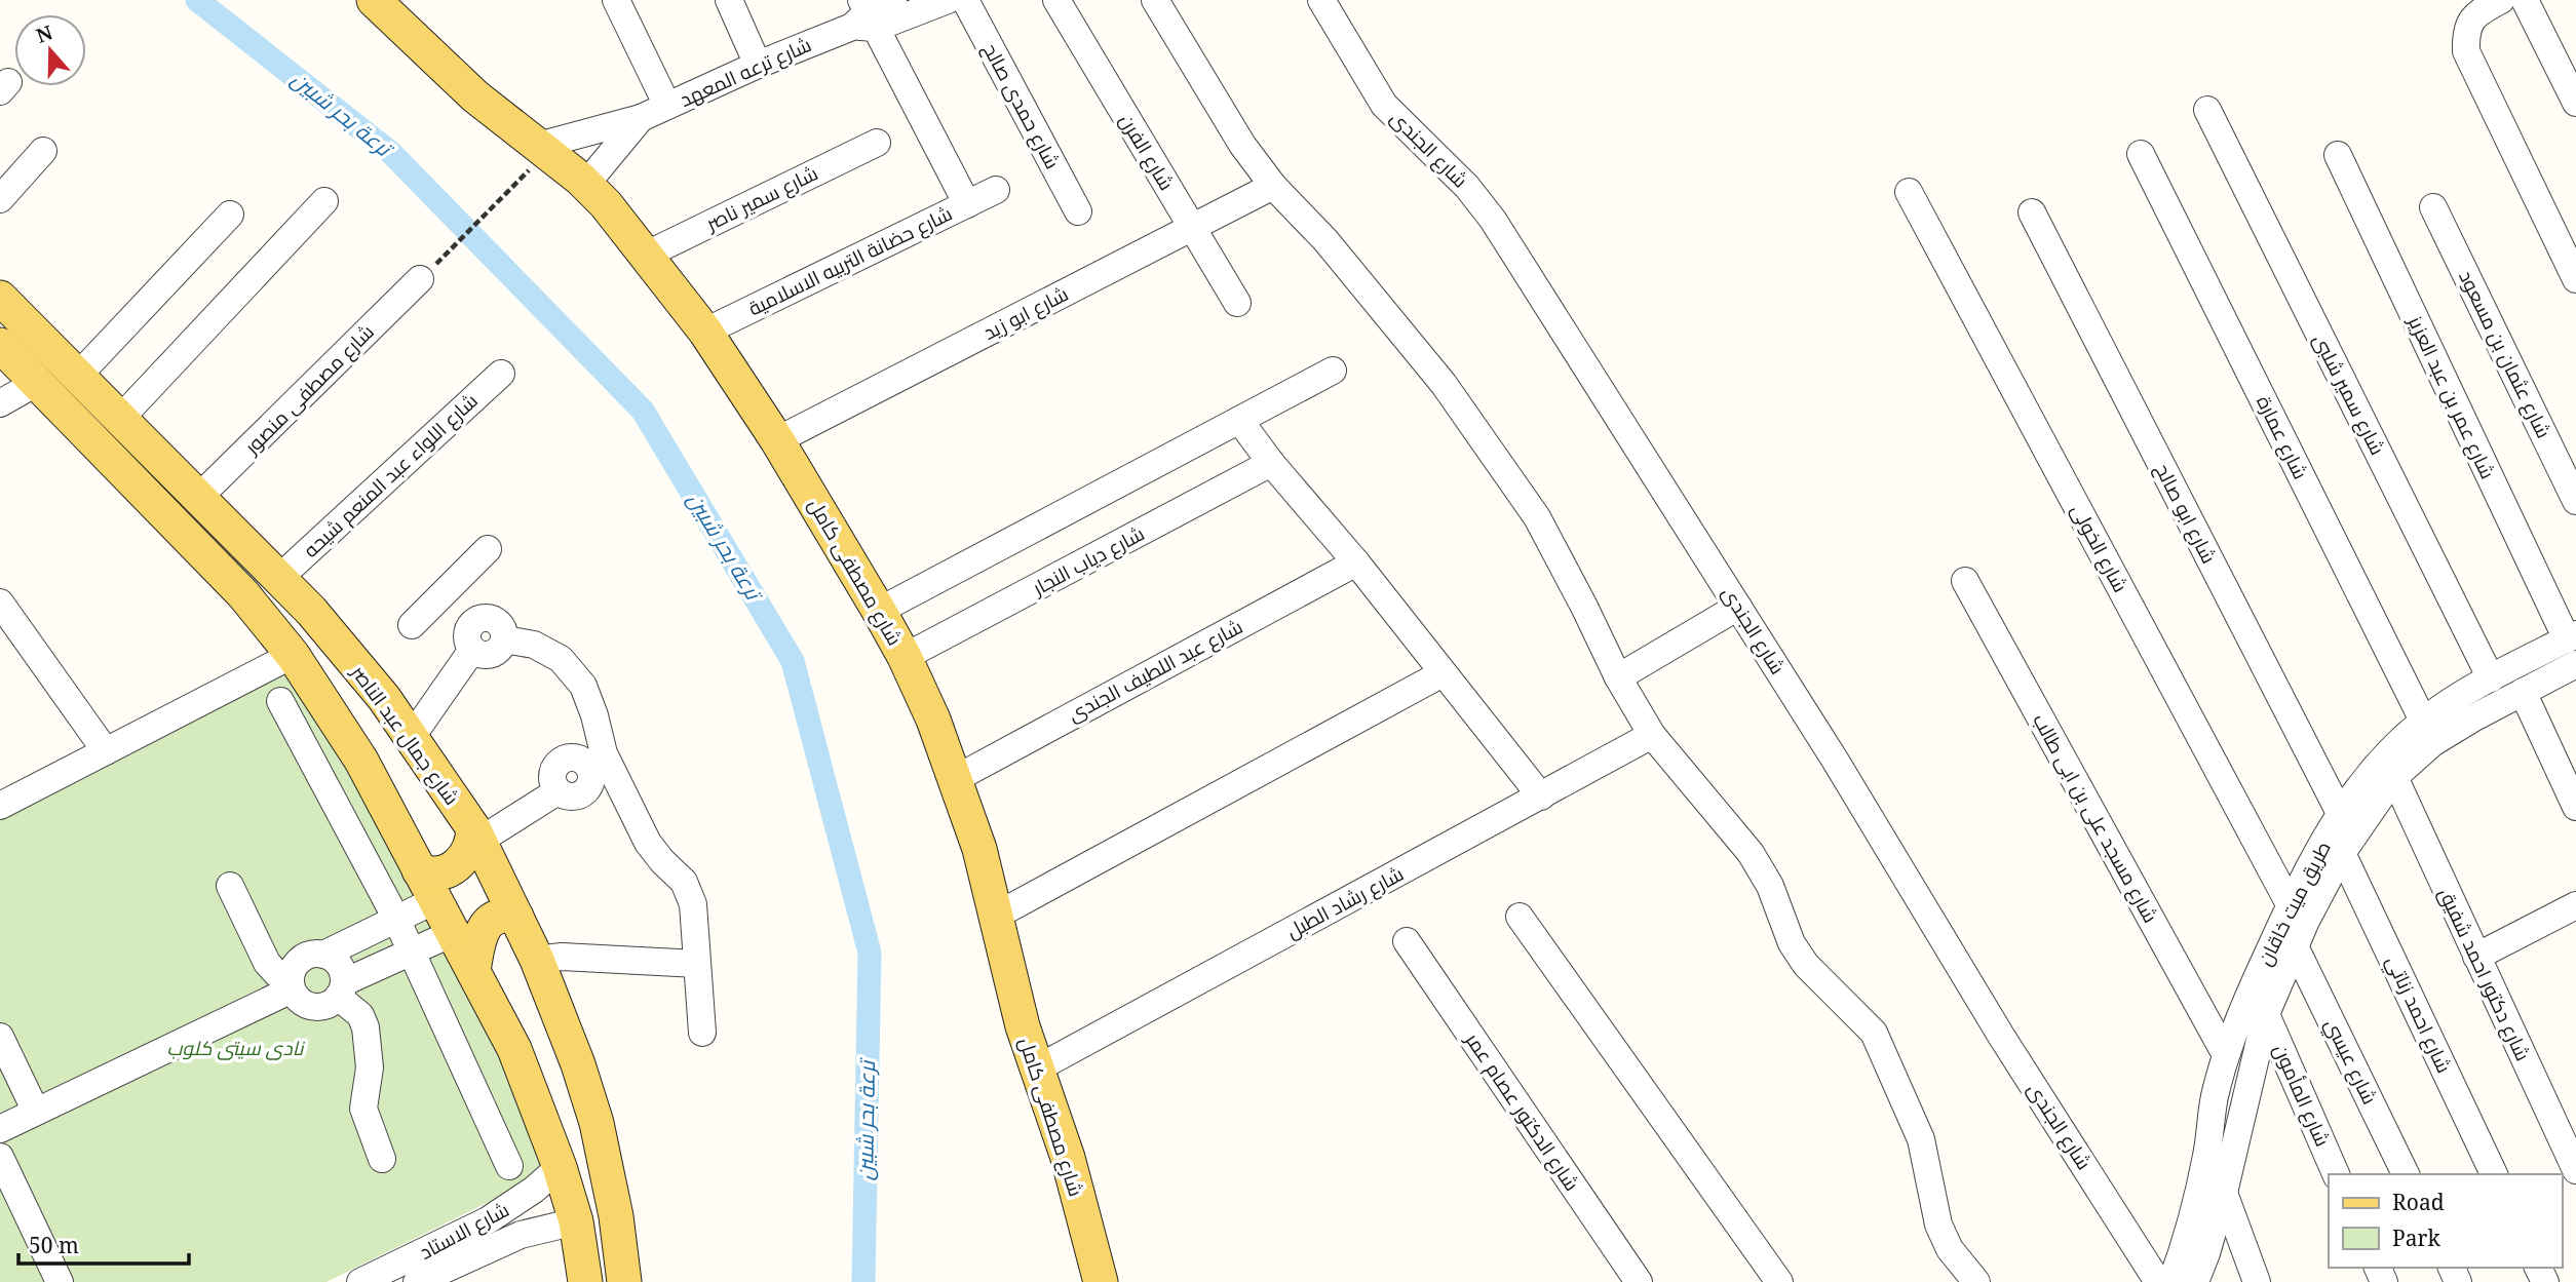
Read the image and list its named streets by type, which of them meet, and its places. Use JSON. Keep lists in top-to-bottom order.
{
  "streets": {
    "main road": ["شارع مصطفى كامل", "شارع جمال عبد الناصر"],
    "street": [
      "شارع ترعه المعهد",
      "شارع حمدى صالح",
      "شارع الجندى",
      "شارع الفرن",
      "شارع سمير ناصر",
      "شارع حضانة التربيه الاسلامية",
      "شارع ابو زيد",
      "شارع عثمان بن مسعود",
      "شارع مصطفى منصور",
      "شارع سمير شلبى",
      "شارع عمر بن عبد العزيز",
      "شارع عمارة",
      "شارع اللواء عبد المنعم شيحه",
      "شارع ابو صالح",
      "شارع الخولى",
      "شارع دياب النجار",
      "شارع عبد اللطيف الجندى",
      "شارع مسجد على بن ابى طالب",
      "شارع رشاد الطبل",
      "طريق ميت خاقان",
      "شارع دكتور احمد شفيق",
      "شارع احمد زناتي",
      "شارع عيسي",
      "شارع المأمون",
      "شارع الدكتور عصام عمر",
      "شارع الاستاد"
    ]
  },
  "crossings": [
    ["شارع ترعه المعهد", "شارع مصطفى كامل"],
    ["شارع الفرن", "شارع ابو زيد"],
    ["شارع سمير ناصر", "شارع مصطفى كامل"],
    ["شارع حضانة التربيه الاسلامية", "شارع مصطفى كامل"],
    ["شارع ابو زيد", "شارع مصطفى كامل"],
    ["شارع مصطفى منصور", "شارع جمال عبد الناصر"],
    ["شارع سمير شلبى", "طريق ميت خاقان"],
    ["شارع عمر بن عبد العزيز", "طريق ميت خاقان"],
    ["شارع عمارة", "طريق ميت خاقان"],
    ["شارع اللواء عبد المنعم شيحه", "شارع جمال عبد الناصر"],
    ["شارع ابو صالح", "طريق ميت خاقان"],
    ["شارع الخولى", "طريق ميت خاقان"],
    ["شارع دياب النجار", "شارع مصطفى كامل"],
    ["شارع مصطفى كامل", "شارع عبد اللطيف الجندى"],
    ["شارع مصطفى كامل", "شارع رشاد الطبل"],
    ["شارع مسجد على بن ابى طالب", "طريق ميت خاقان"],
    ["طريق ميت خاقان", "شارع دكتور احمد شفيق"],
    ["طريق ميت خاقان", "شارع احمد زناتي"],
    ["طريق ميت خاقان", "شارع عيسي"],
    ["طريق ميت خاقان", "شارع المأمون"]
  ],
  "water": ["ترعة بحر شبين"],
  "parks": ["نادى سيتى كلوب"],
  "legend": ["Road", "Park"],
  "scale_bar": "50 m",
  "north": "top"
}
